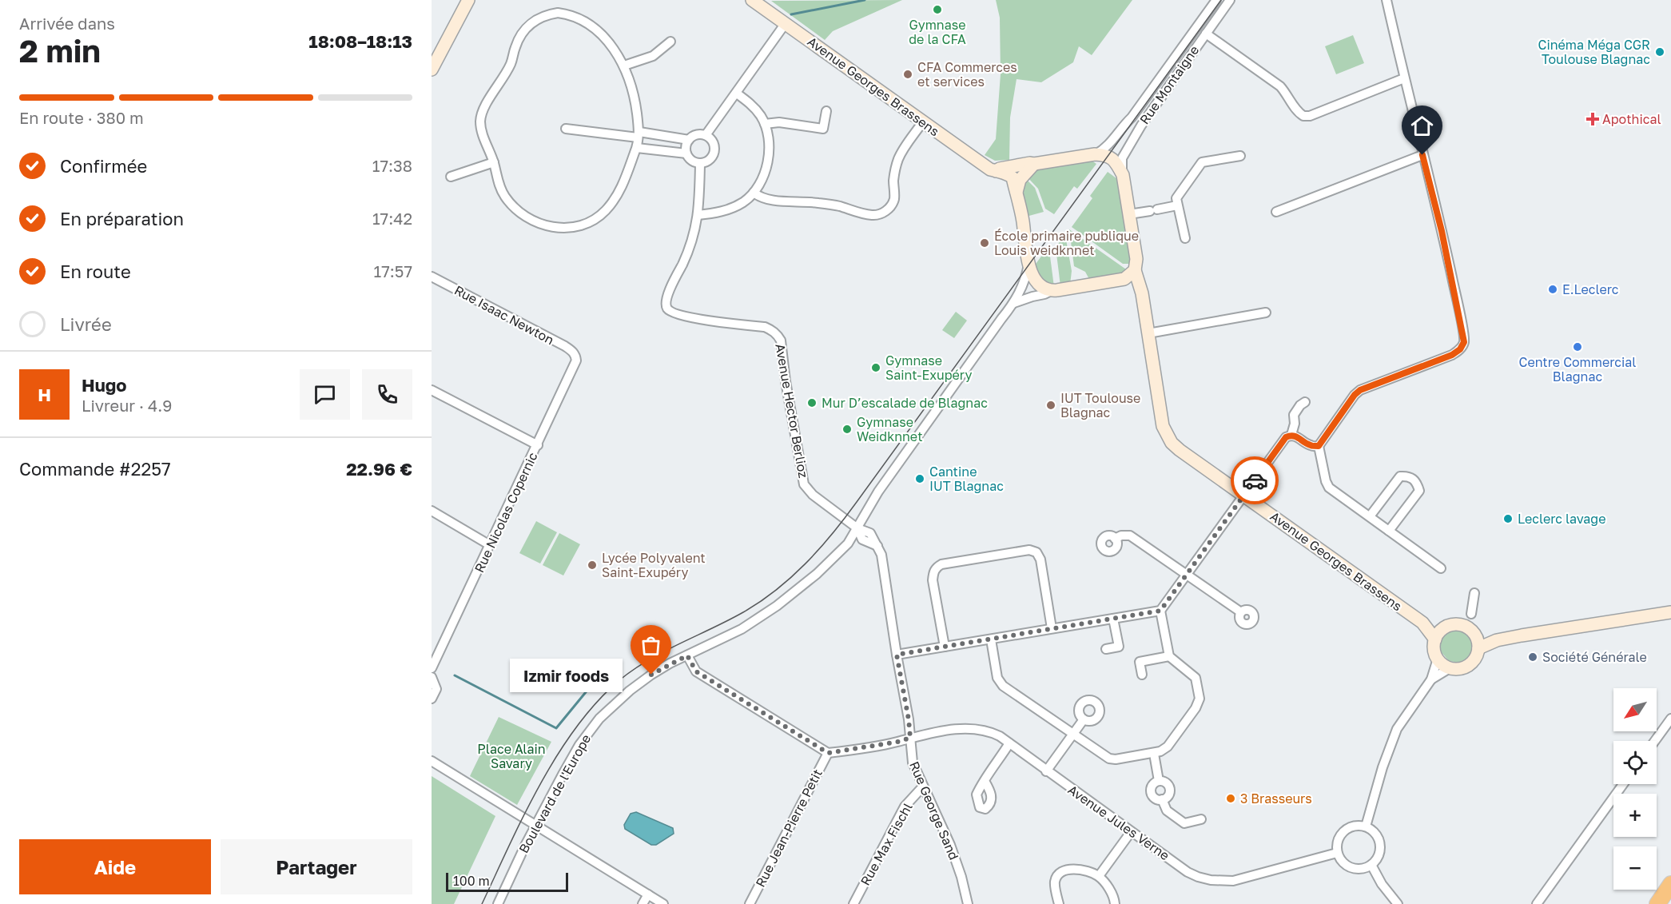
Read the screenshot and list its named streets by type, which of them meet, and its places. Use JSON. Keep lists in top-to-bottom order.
{
  "streets": {
    "street": [
      "Rue Montaigne",
      "Avenue Georges Brassens",
      "Rue Isaac Newton",
      "Avenue Hector Berlioz",
      "Rue Nicolas Copernic",
      "Boulevard de l'Europe",
      "Rue George Sand",
      "Avenue Jules Verne",
      "Rue Jean-Pierre Petit",
      "Rue Max Fischl"
    ]
  },
  "crossings": [
    ["Rue Montaigne", "Avenue Georges Brassens"],
    ["Rue Isaac Newton", "Rue Nicolas Copernic"],
    ["Avenue Hector Berlioz", "Boulevard de l'Europe"],
    ["Avenue Hector Berlioz", "Rue George Sand"],
    ["Boulevard de l'Europe", "Rue George Sand"],
    ["Rue George Sand", "Avenue Jules Verne"],
    ["Rue George Sand", "Rue Max Fischl"],
    ["Avenue Jules Verne", "Rue Jean-Pierre Petit"]
  ],
  "parks": ["Place Alain Savary"],
  "places": {
    "other": [
      "Gymnase de la CFA",
      "Cinéma Méga CGR Toulouse Blagnac",
      "CFA Commerces et services",
      "École primaire publique Louis weidknnet",
      "E.Leclerc",
      "Centre Commercial Blagnac",
      "Gymnase Saint-Exupéry",
      "Mur D’escalade de Blagnac",
      "IUT Toulouse Blagnac",
      "Gymnase Weidknnet",
      "Cantine IUT Blagnac",
      "Leclerc lavage",
      "Lycée Polyvalent Saint-Exupéry",
      "Société Générale",
      "Izmir foods",
      "3 Brasseurs"
    ],
    "health": ["Apothical"]
  },
  "scale_bar": "100 m",
  "north": "bottom left",
  "page": {
    "heading": ["2 min", "Arrivée dans", "18:08–18:13"],
    "panel": [
      "Hugo",
      "Livreur · 4.9",
      "Commande #2257",
      "22.96 €"
    ],
    "bar": "En route · 380 m",
    "list": [
      ["Confirmée", "17:38"],
      ["En préparation", "17:42"],
      ["En route", "17:57"],
      "Livrée"
    ],
    "round": "H",
    "bubble": "Izmir foods",
    "map_buttons": ["+", "−"],
    "buttons": ["Aide", "Partager"],
    "scale": "100 m"
  }
}
